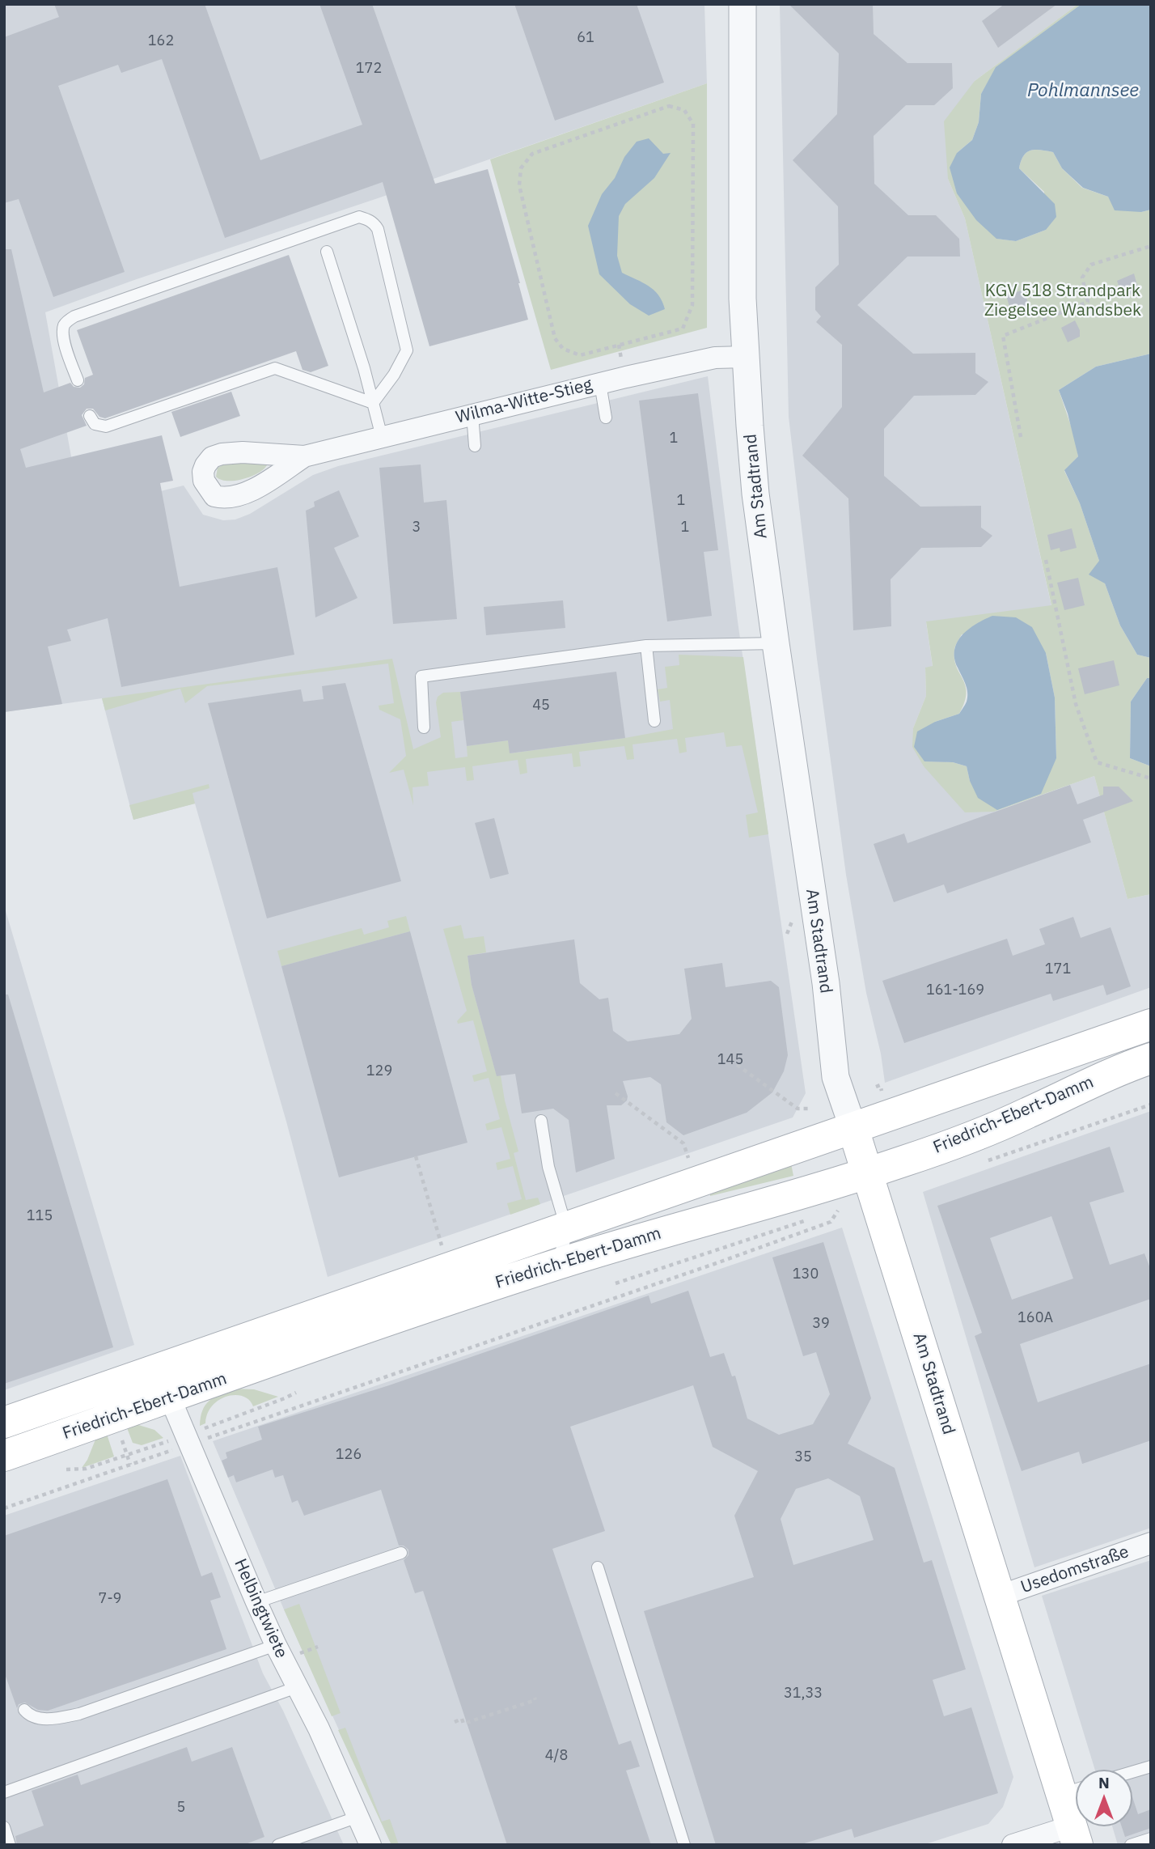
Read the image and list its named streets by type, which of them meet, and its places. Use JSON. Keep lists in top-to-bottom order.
{
  "streets": {
    "main road": ["Am Stadtrand", "Friedrich-Ebert-Damm"],
    "street": ["Wilma-Witte-Stieg", "Usedomstraße", "Helbingtwiete"]
  },
  "crossings": [
    ["Wilma-Witte-Stieg", "Am Stadtrand"],
    ["Am Stadtrand", "Friedrich-Ebert-Damm"],
    ["Am Stadtrand", "Usedomstraße"],
    ["Friedrich-Ebert-Damm", "Helbingtwiete"]
  ],
  "water": ["Pohlmannsee"],
  "parks": ["KGV 518 Strandpark Ziegelsee Wandsbek"],
  "house_numbers": [
    "61",
    "162",
    "172",
    "1",
    "1",
    "3",
    "1",
    "45",
    "171",
    "161-169",
    "145",
    "129",
    "115",
    "130",
    "160A",
    "39",
    "126",
    "35",
    "7-9",
    "31,33",
    "4/8",
    "5"
  ],
  "north": "top"
}
